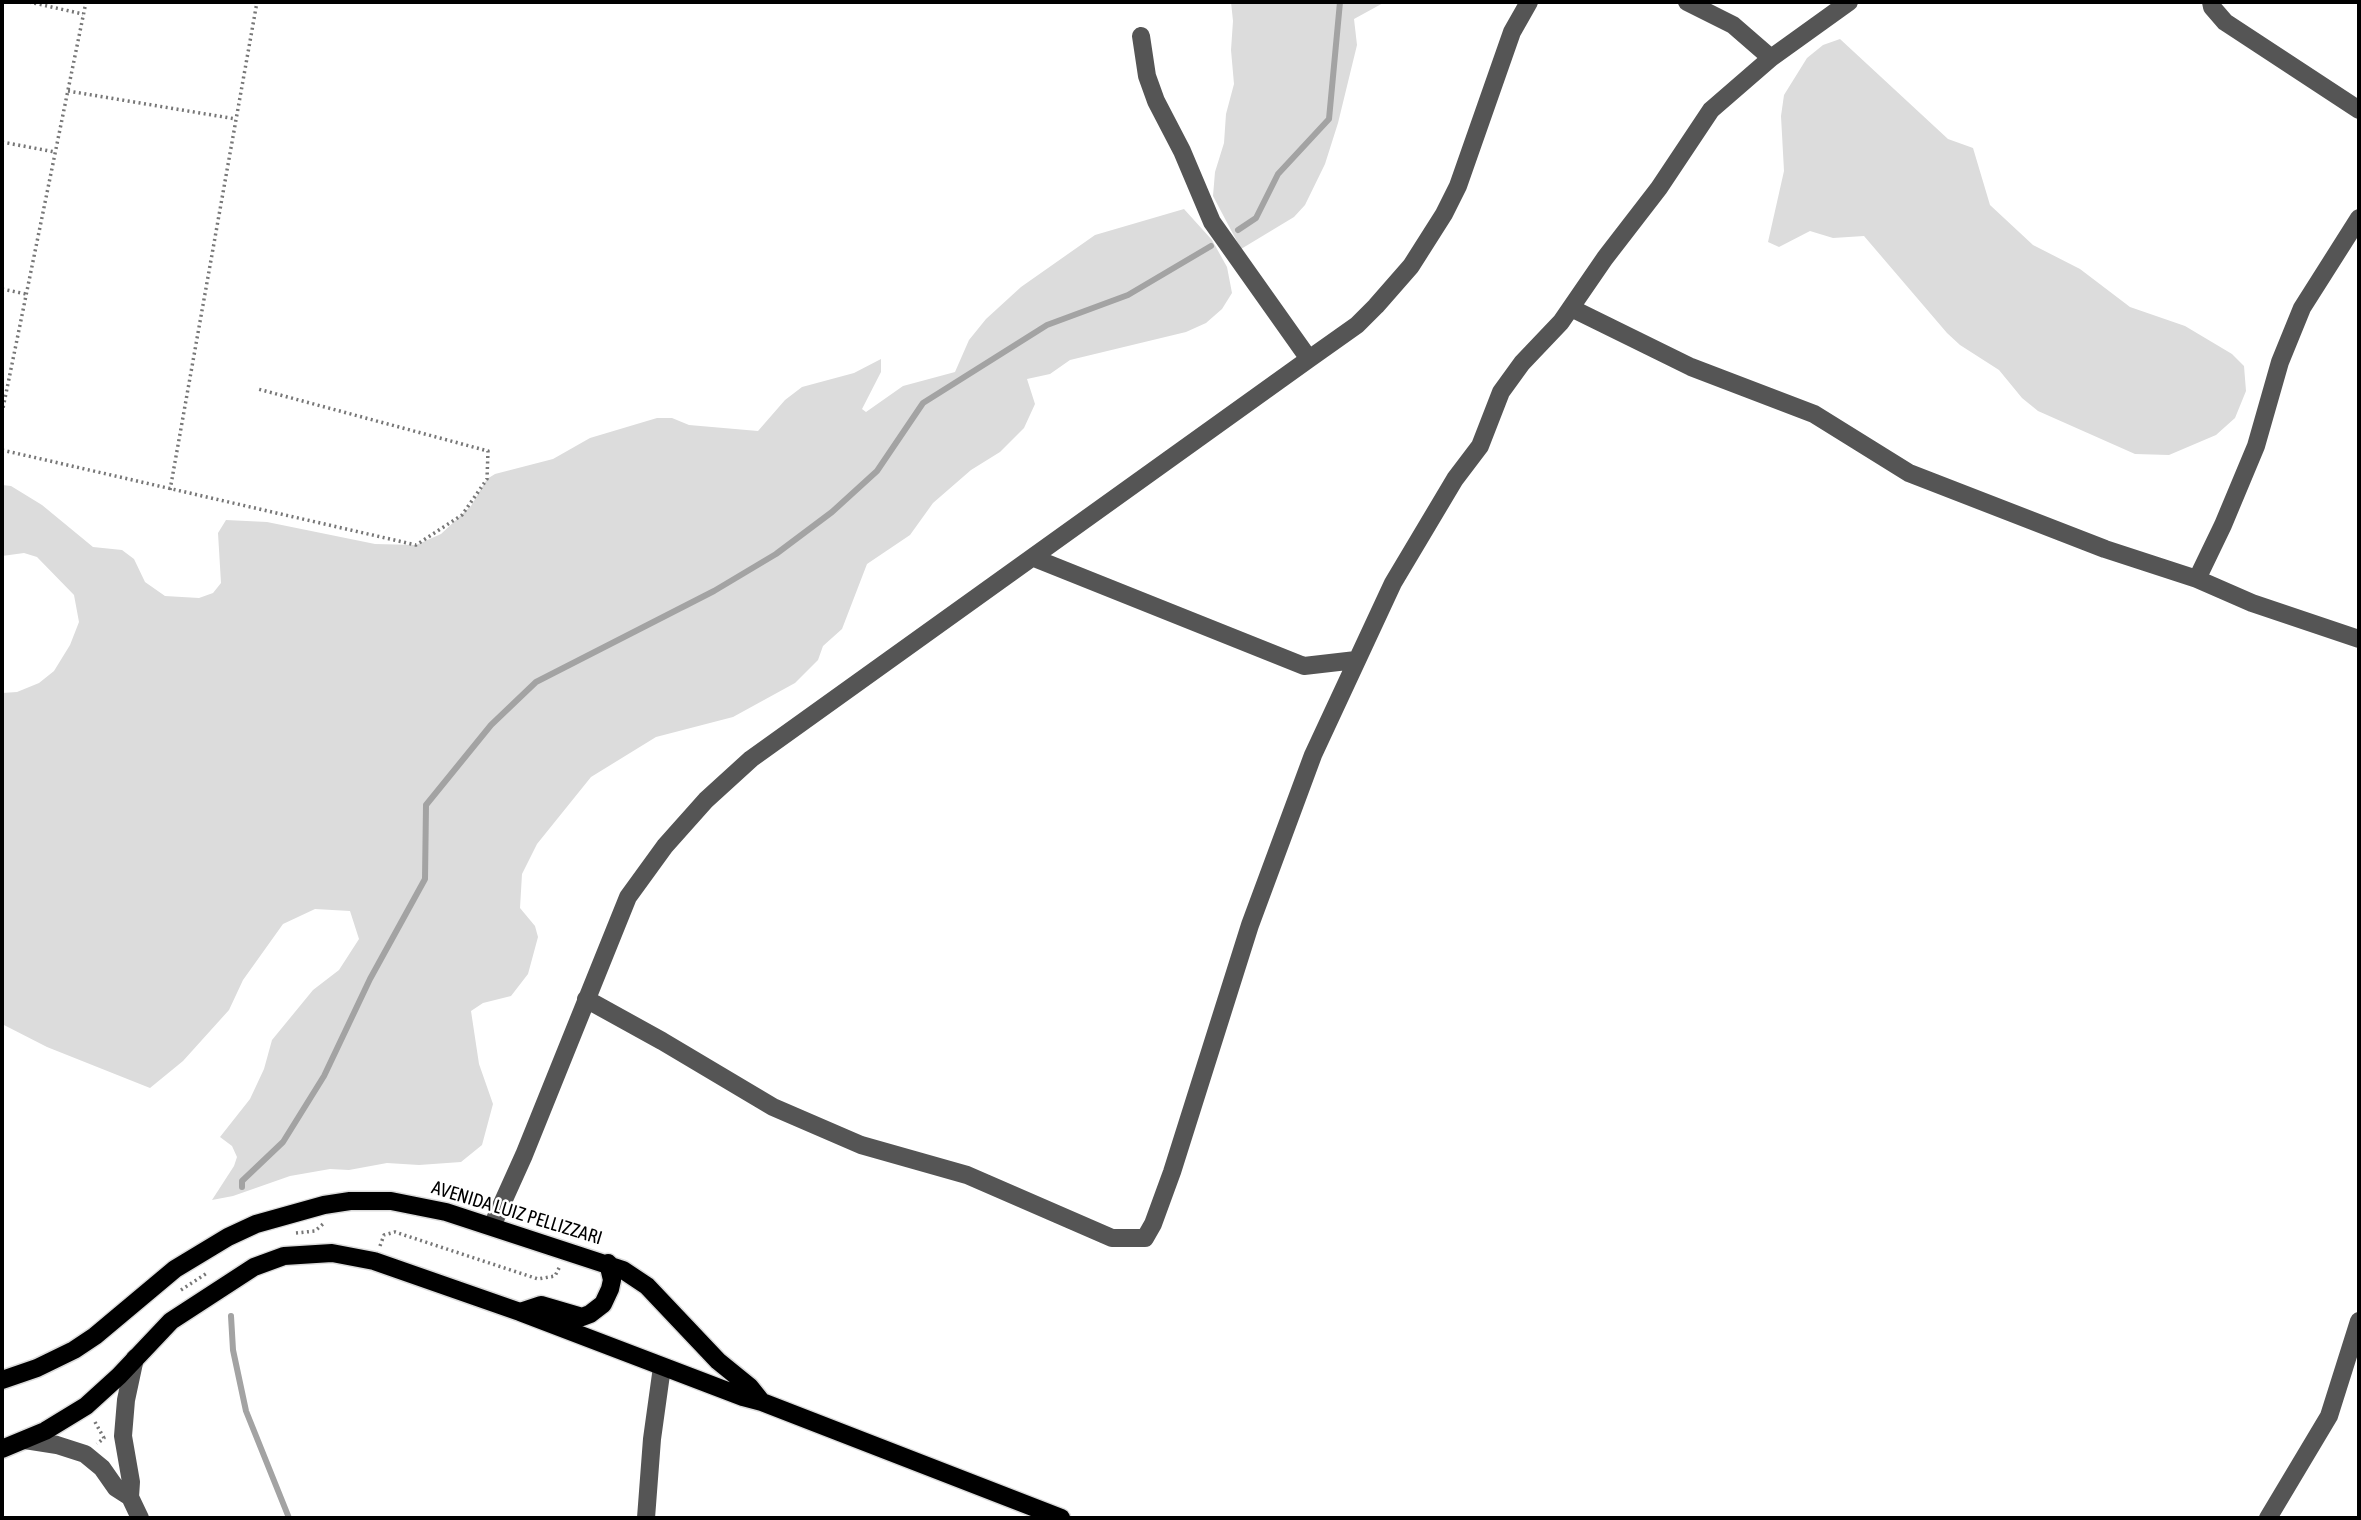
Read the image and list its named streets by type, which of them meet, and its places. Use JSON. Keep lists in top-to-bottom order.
{
  "streets": {
    "main road": ["AVENIDA LUIZ PELLIZZARI"]
  }
}
